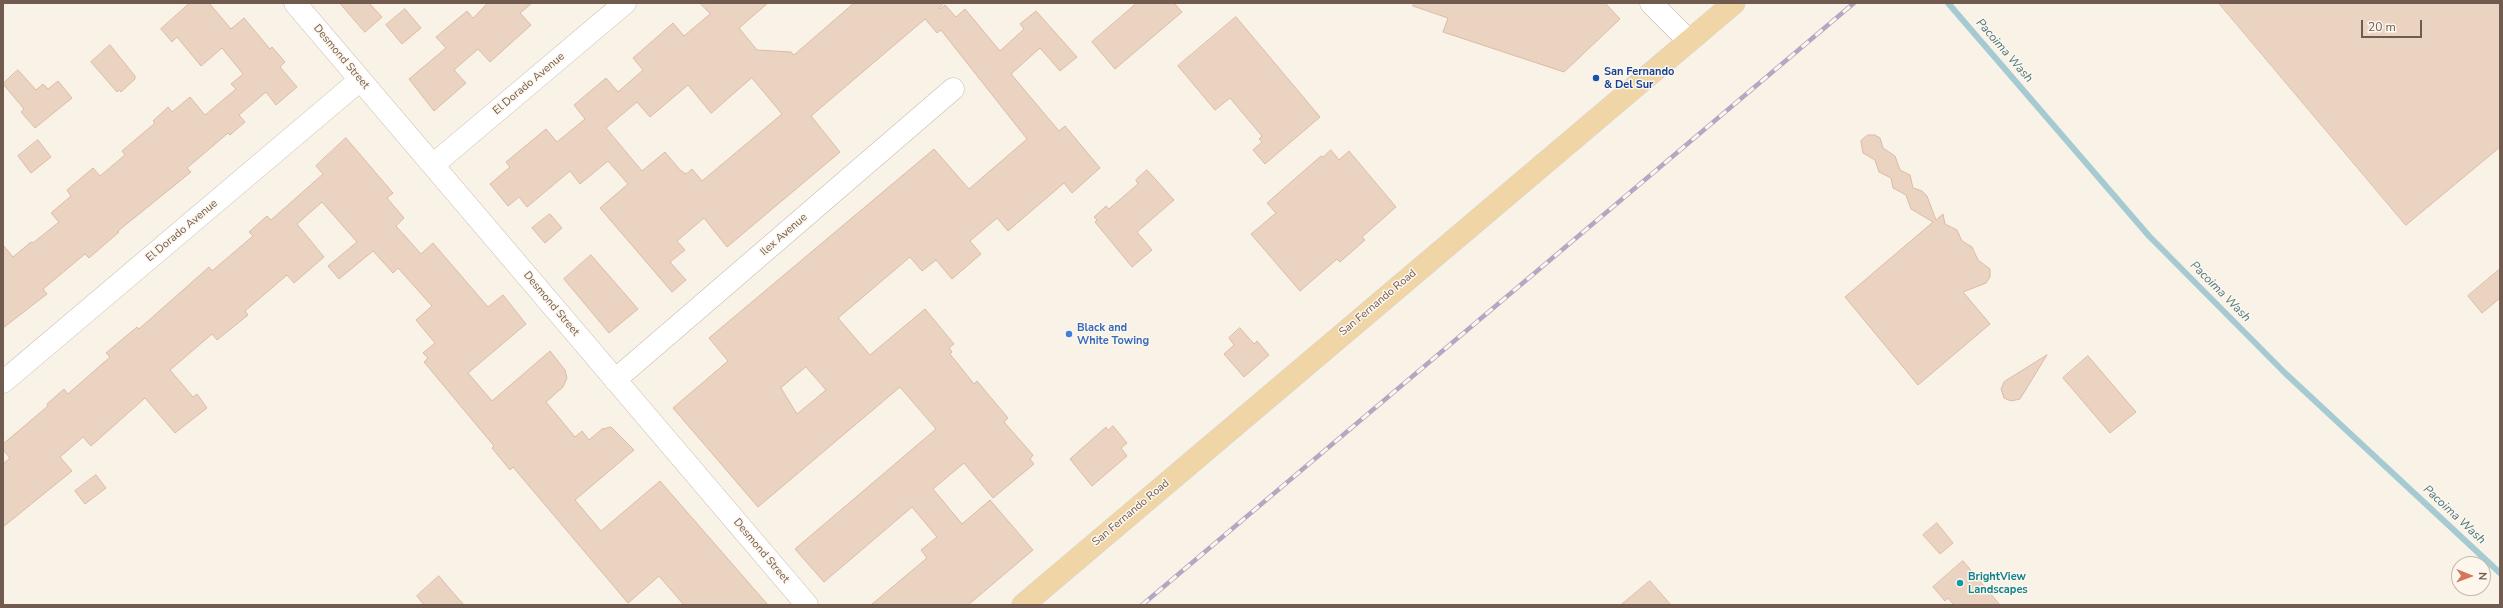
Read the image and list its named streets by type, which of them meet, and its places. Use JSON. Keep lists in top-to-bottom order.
{
  "streets": {
    "main road": ["San Fernando Road"],
    "street": ["Desmond Street", "El Dorado Avenue", "Ilex Avenue"]
  },
  "crossings": [
    ["Desmond Street", "El Dorado Avenue"],
    ["Desmond Street", "Ilex Avenue"]
  ],
  "water": ["Pacoima Wash"],
  "places": ["San Fernando & Del Sur", "Black and White Towing", "BrightView Landscapes"],
  "scale_bar": "20 m",
  "north": "right"
}
